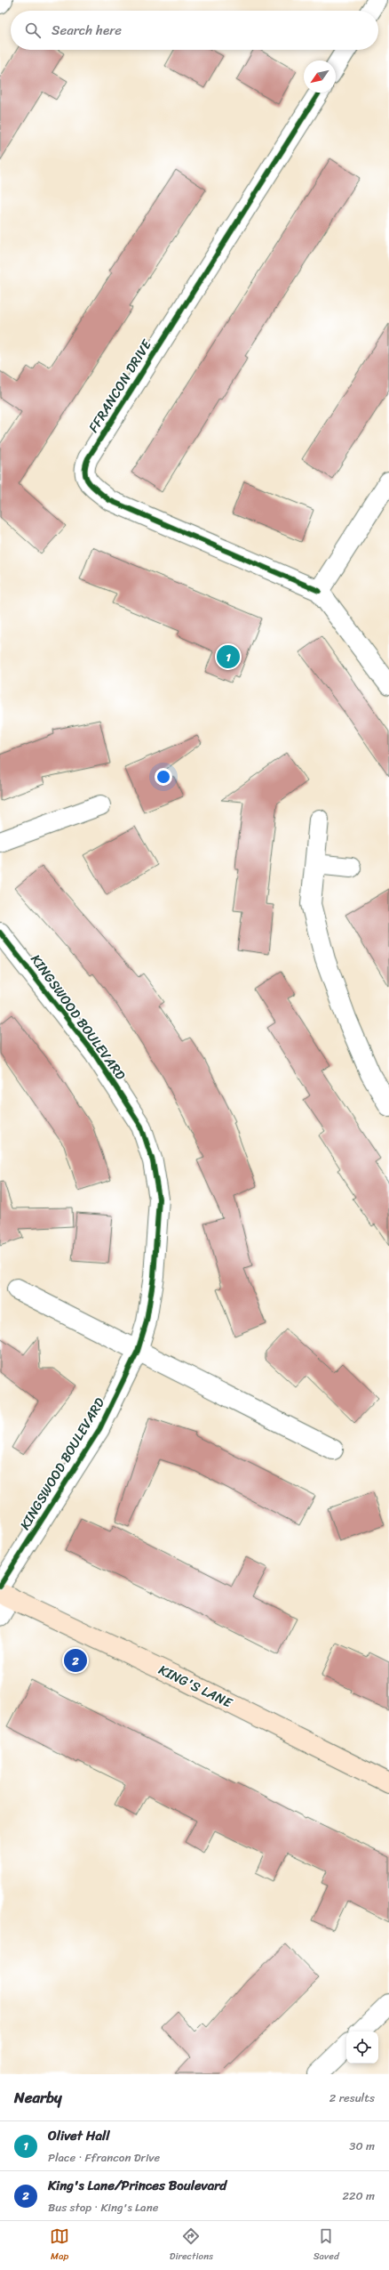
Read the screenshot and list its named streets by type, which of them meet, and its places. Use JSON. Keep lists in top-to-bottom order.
{
  "streets": {
    "street": ["FFRANCON DRIVE", "KINGSWOOD BOULEVARD", "KING'S LANE"]
  },
  "crossings": [
    ["KINGSWOOD BOULEVARD", "KING'S LANE"]
  ],
  "north": "bottom left",
  "page": {
    "search": "Search here",
    "pins": ["1", "2"],
    "heading": ["Nearby", "2 results"],
    "list": [
      {
        "mark": "1",
        "name": "Olivet Hall",
        "note": "Place · Ffrancon Drive",
        "value": "30 m"
      },
      {
        "mark": "2",
        "name": "King's Lane/Princes Boulevard",
        "note": "Bus stop · King's Lane",
        "value": "220 m"
      }
    ],
    "nav": ["Map", "Directions", "Saved"]
  }
}
